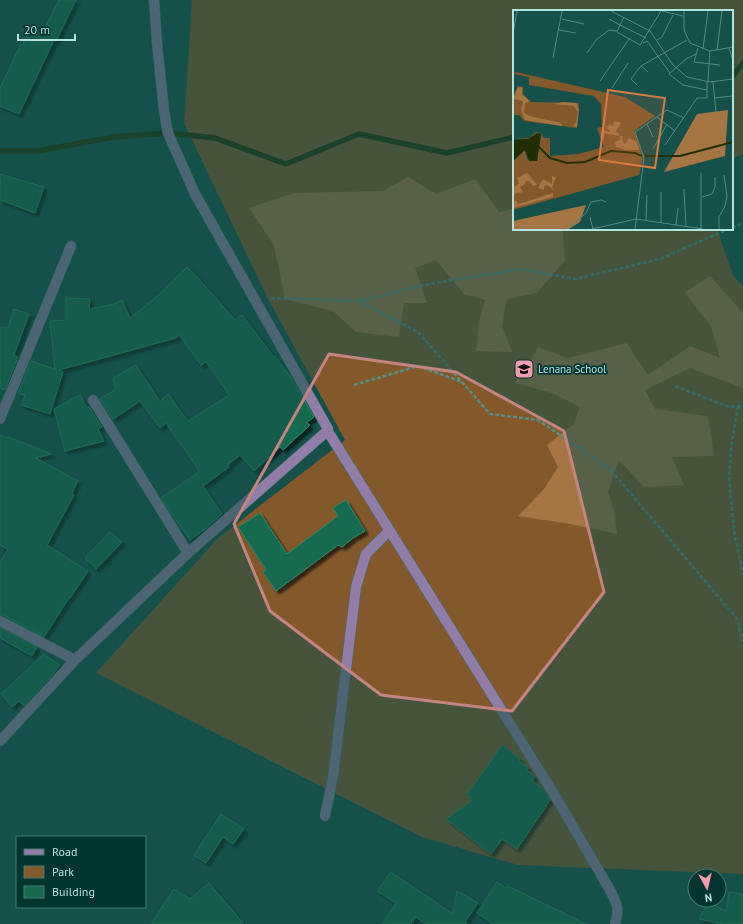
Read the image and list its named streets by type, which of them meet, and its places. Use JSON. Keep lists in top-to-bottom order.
{
  "places": {
    "school or university": ["Lenana School"]
  },
  "legend": ["Road", "Park", "Building"],
  "scale_bar": "20 m",
  "north": "bottom"
}
